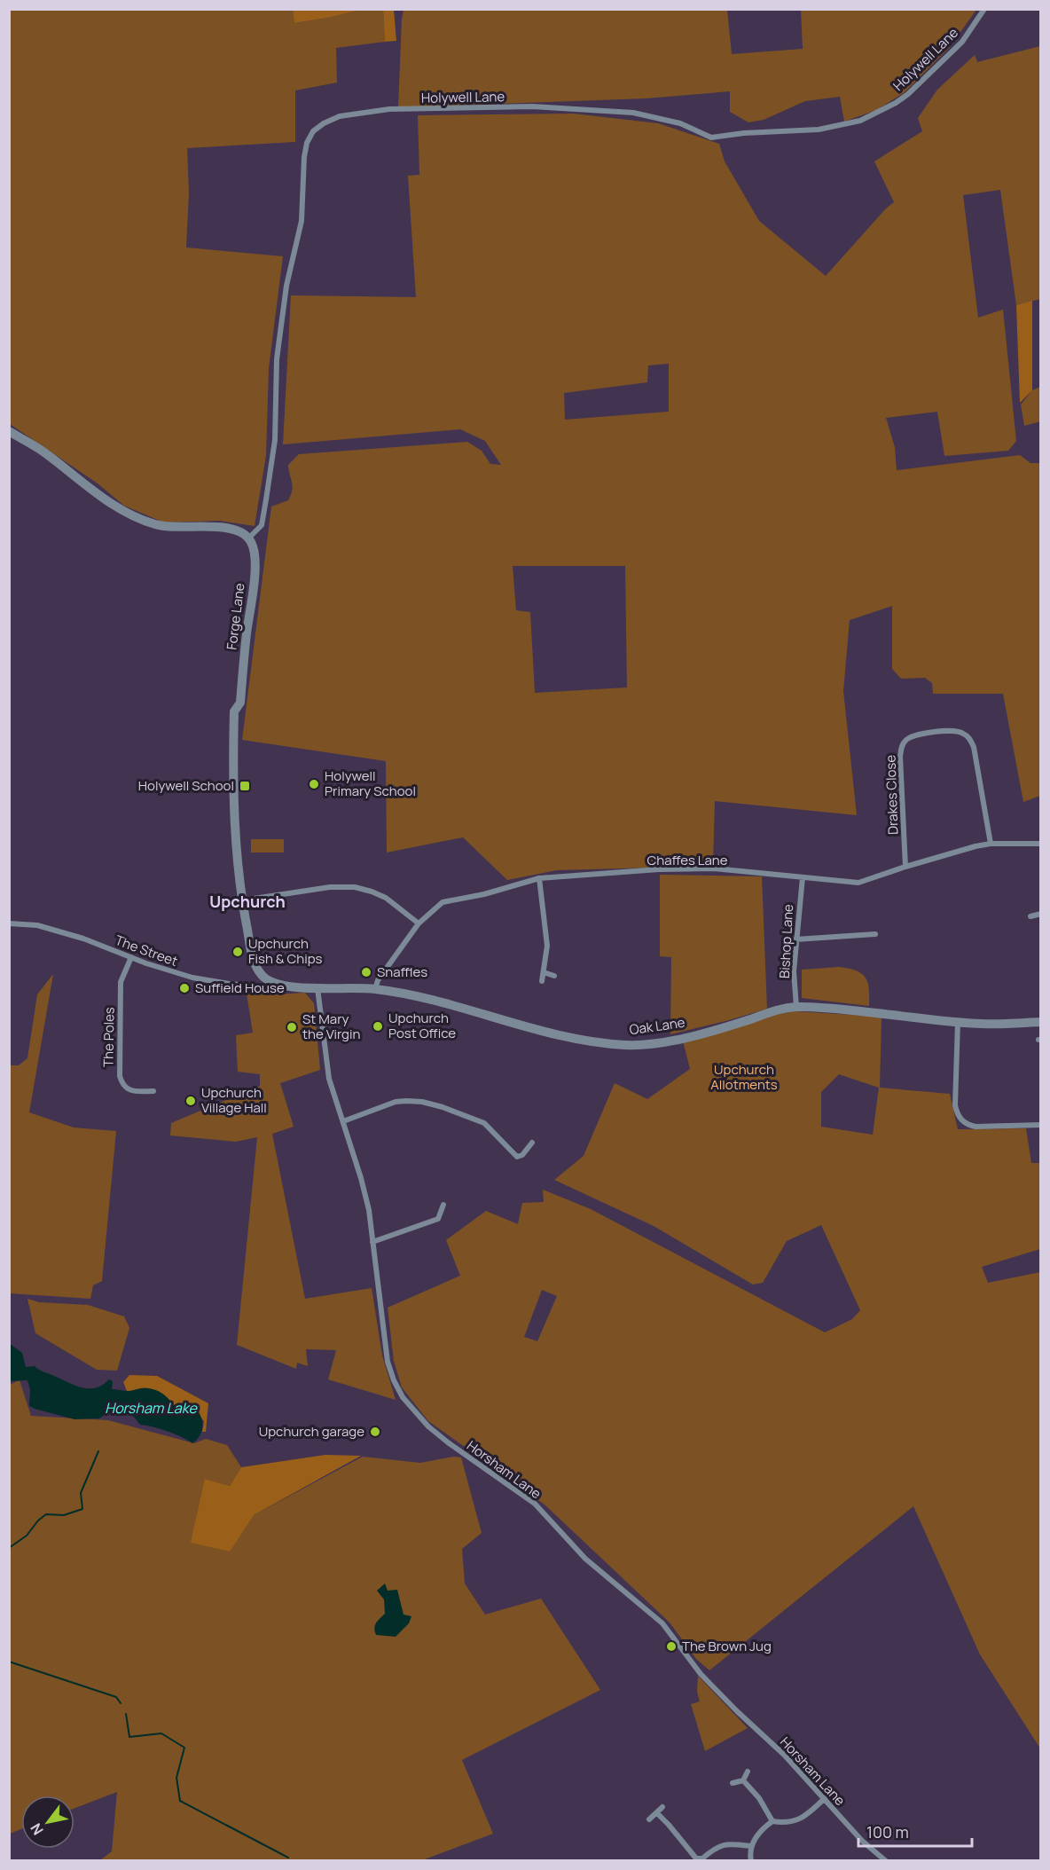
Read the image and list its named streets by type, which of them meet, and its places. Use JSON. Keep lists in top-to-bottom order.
{
  "streets": {
    "street": [
      "Holywell Lane",
      "Forge Lane",
      "Drakes Close",
      "Chaffes Lane",
      "Bishop Lane",
      "The Street",
      "Oak Lane",
      "The Poles",
      "Horsham Lane"
    ]
  },
  "crossings": [
    ["Holywell Lane", "Forge Lane"],
    ["Drakes Close", "Chaffes Lane"],
    ["Chaffes Lane", "Bishop Lane"],
    ["Chaffes Lane", "Oak Lane"],
    ["Bishop Lane", "Oak Lane"],
    ["The Street", "Oak Lane"],
    ["The Street", "The Poles"],
    ["Oak Lane", "Horsham Lane"]
  ],
  "districts": ["Upchurch"],
  "water": ["Horsham Lake"],
  "parks": ["Upchurch Allotments"],
  "places": {
    "other": [
      "Holywell Primary School",
      "Upchurch Fish & Chips",
      "Snaffles",
      "Suffield House",
      "Upchurch Post Office",
      "St Mary the Virgin",
      "Upchurch Village Hall",
      "Upchurch garage",
      "The Brown Jug"
    ],
    "transit": ["Holywell School"]
  },
  "scale_bar": "100 m",
  "north": "bottom left"
}
